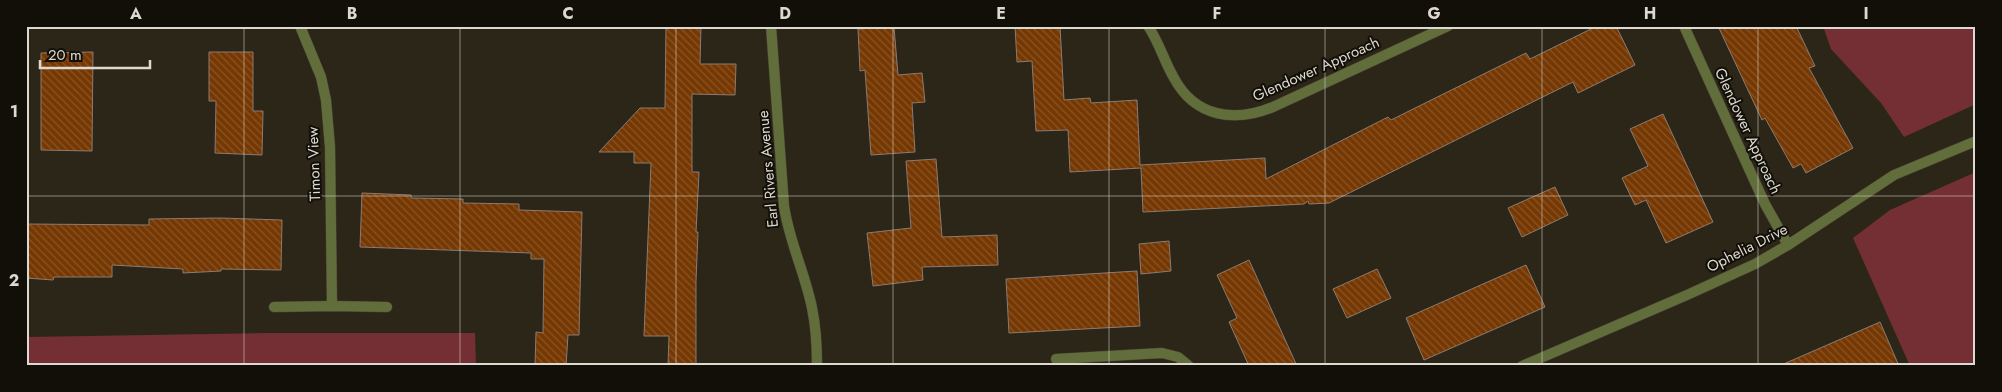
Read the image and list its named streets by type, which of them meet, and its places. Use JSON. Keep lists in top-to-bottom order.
{
  "streets": {
    "street": [
      "Glendower Approach",
      "Timon View",
      "Earl Rivers Avenue",
      "Ophelia Drive"
    ]
  },
  "crossings": [
    ["Glendower Approach", "Ophelia Drive"]
  ],
  "scale_bar": "20 m",
  "grid": {
    "columns": [
      "A",
      "B",
      "C",
      "D",
      "E",
      "F",
      "G",
      "H",
      "I"
    ],
    "rows": ["1", "2"]
  }
}
